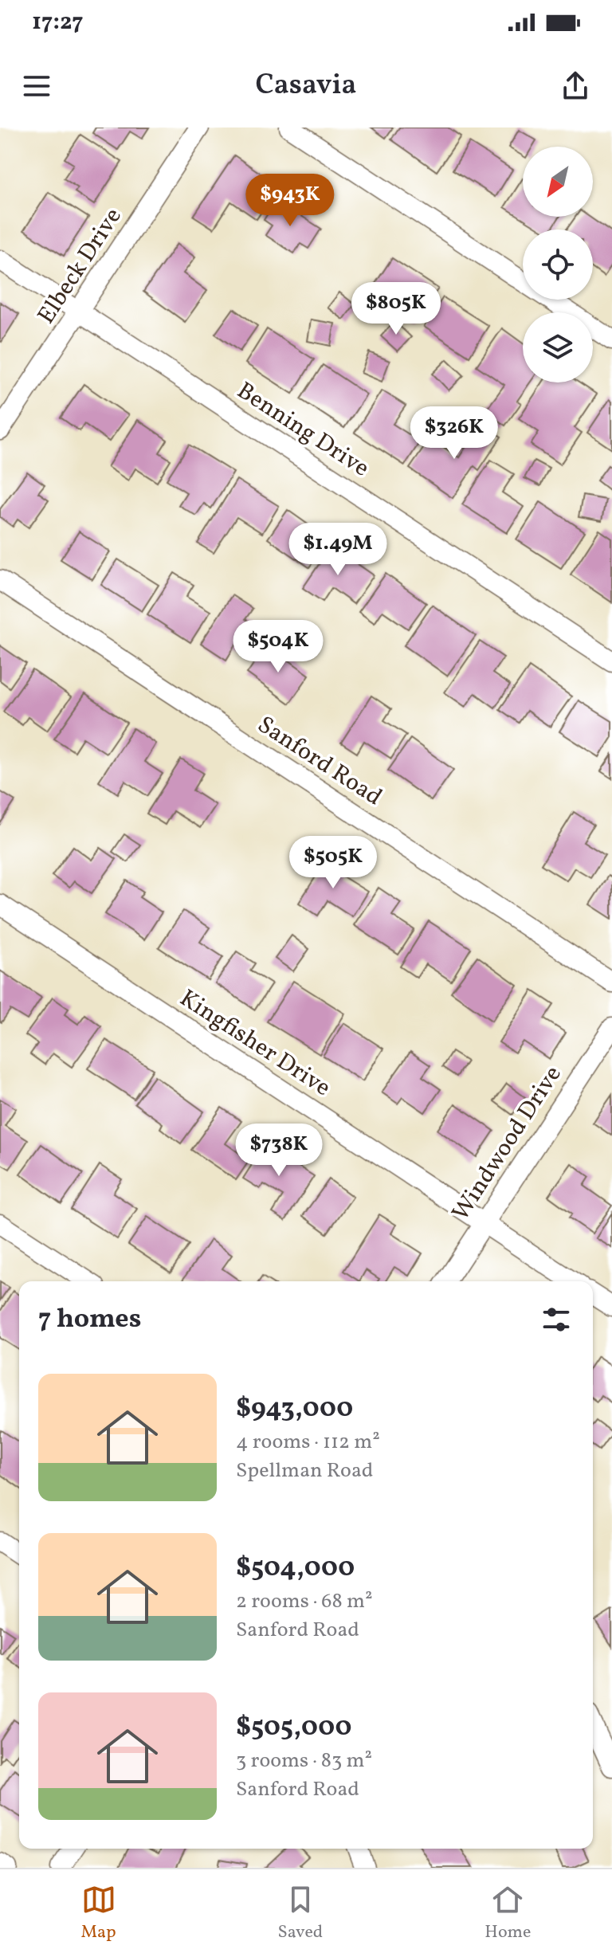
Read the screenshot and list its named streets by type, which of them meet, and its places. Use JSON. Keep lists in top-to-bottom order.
{
  "streets": {
    "street": [
      "Elbeck Drive",
      "Benning Drive",
      "Sanford Road",
      "Kingfisher Drive",
      "Windwood Drive"
    ]
  },
  "crossings": [
    ["Elbeck Drive", "Benning Drive"],
    ["Kingfisher Drive", "Windwood Drive"]
  ],
  "north": "bottom left",
  "page": {
    "status": "17:27",
    "header": "Casavia",
    "price": [
      "$943K",
      "$805K",
      "$326K",
      "$1.49M",
      "$504K",
      "$505K",
      "$738K"
    ],
    "heading": "7 homes",
    "list": [
      {
        "name": "$943,000",
        "note": "4 rooms · 112 m² · Spellman Road"
      },
      {
        "name": "$504,000",
        "note": "2 rooms · 68 m² · Sanford Road"
      },
      {
        "name": "$505,000",
        "note": "3 rooms · 83 m² · Sanford Road"
      }
    ],
    "tabs": ["Map", "Saved", "Home"]
  }
}
